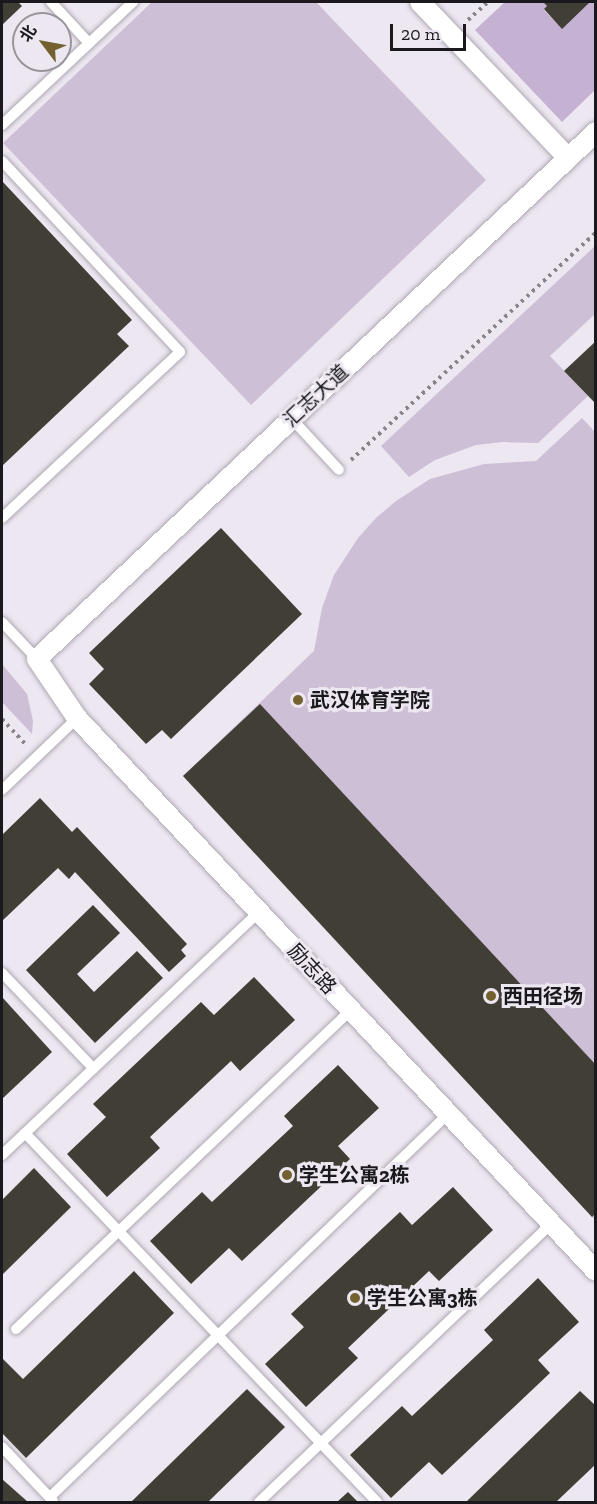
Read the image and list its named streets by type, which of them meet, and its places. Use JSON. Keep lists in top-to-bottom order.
{
  "streets": {
    "street": ["汇志大道", "励志路"]
  },
  "crossings": [
    ["汇志大道", "励志路"]
  ],
  "places": [
    "武汉体育学院",
    "西田径场",
    "学生公寓2栋",
    "学生公寓3栋"
  ],
  "scale_bar": "20 m",
  "north": "top left"
}
